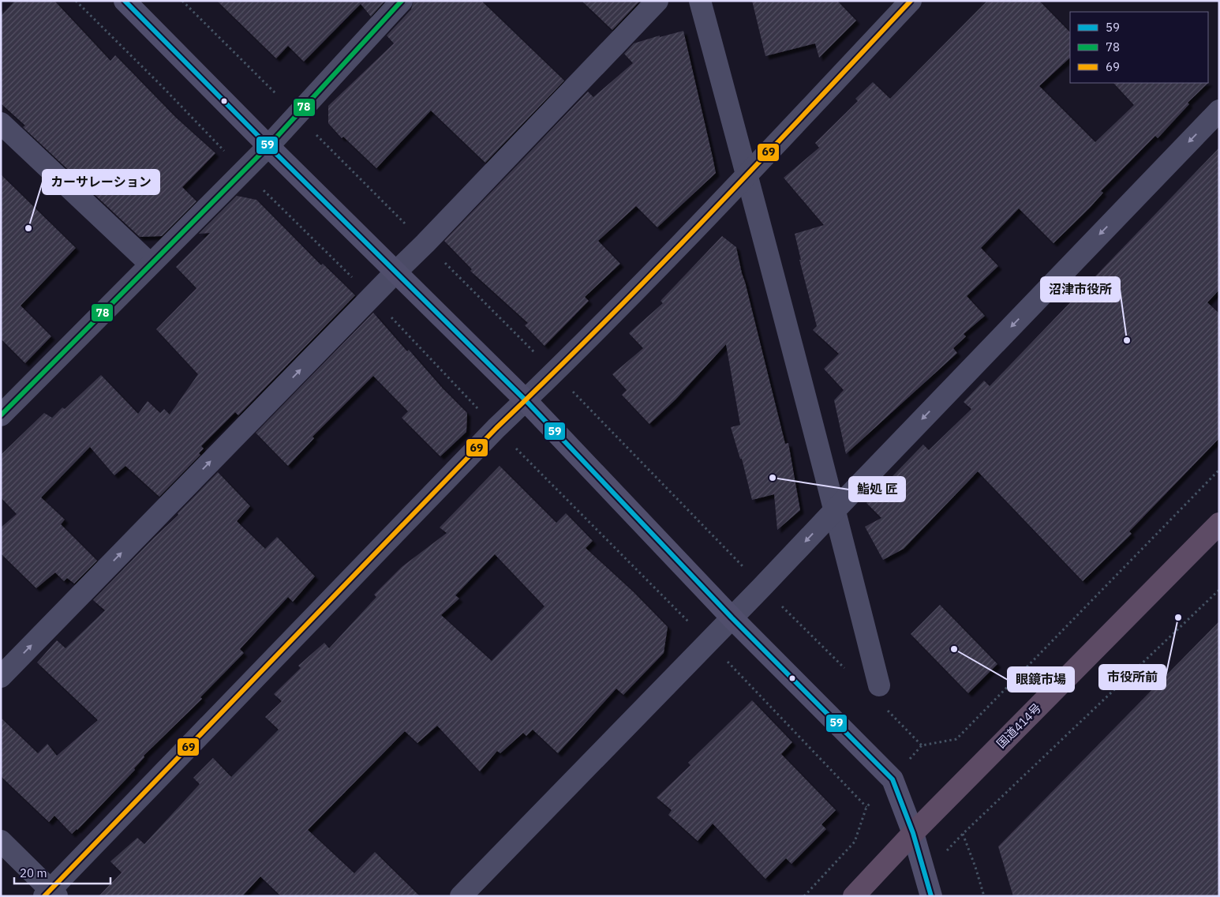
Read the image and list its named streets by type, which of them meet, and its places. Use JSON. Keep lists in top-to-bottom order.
{
  "streets": {
    "highway": ["国道414号"]
  },
  "places": [
    "カーサレーション",
    "沼津市役所",
    "鮨処 匠",
    "市役所前",
    "眼鏡市場"
  ],
  "lines": ["transit line 59", "transit line 78", "transit line 69"],
  "legend": ["59", "78", "69"],
  "scale_bar": "20 m"
}
